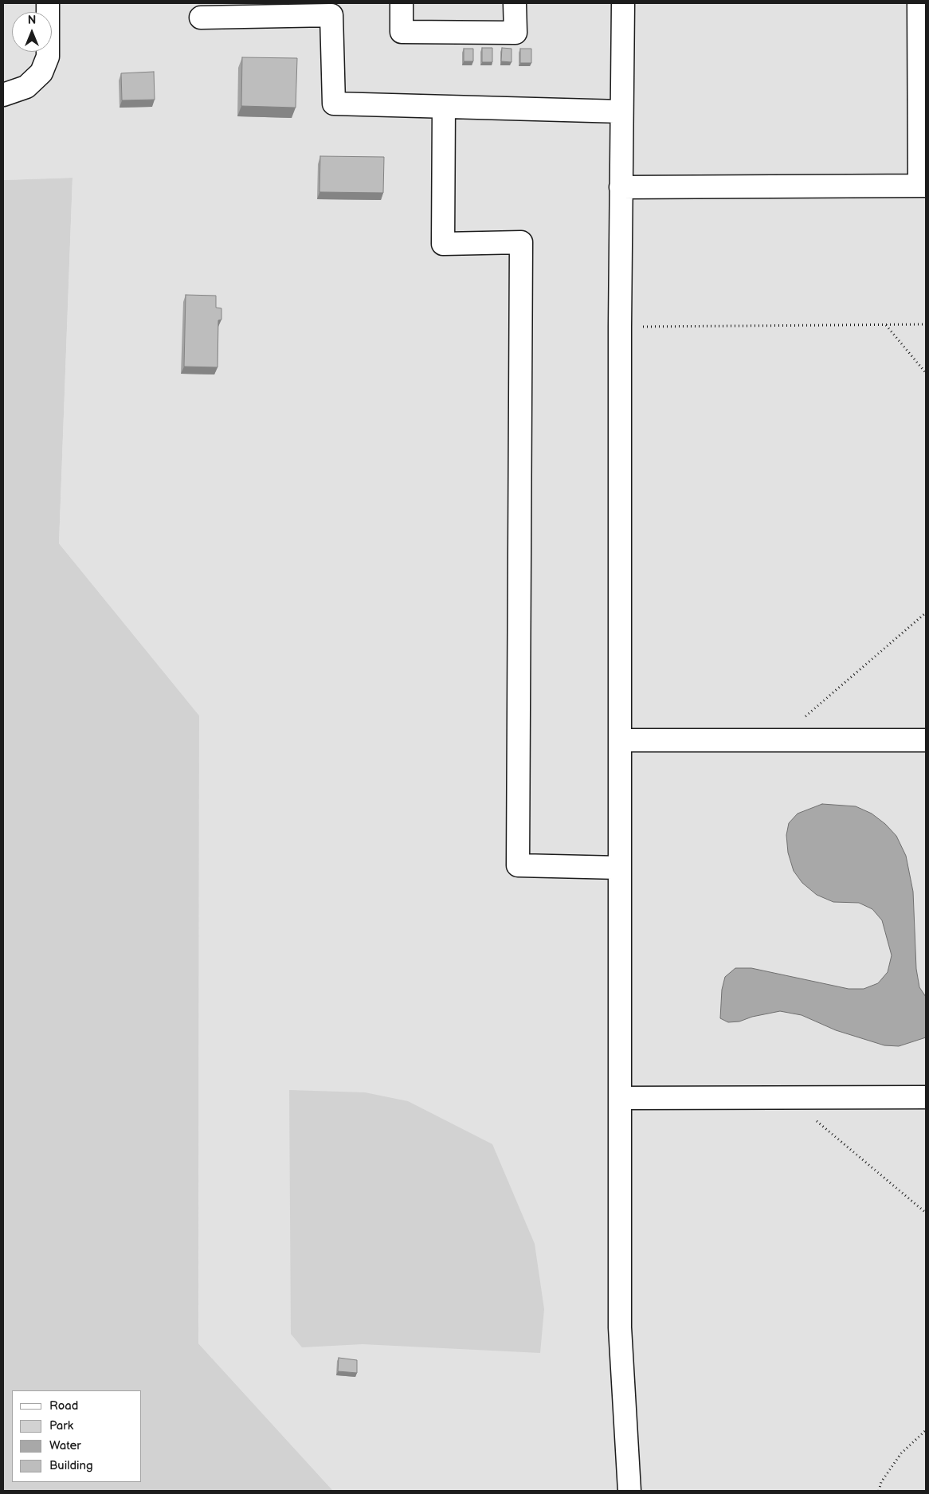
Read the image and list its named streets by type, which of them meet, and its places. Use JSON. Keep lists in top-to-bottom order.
{
  "legend": [
    "Road",
    "Park",
    "Water",
    "Building"
  ],
  "north": "top"
}
